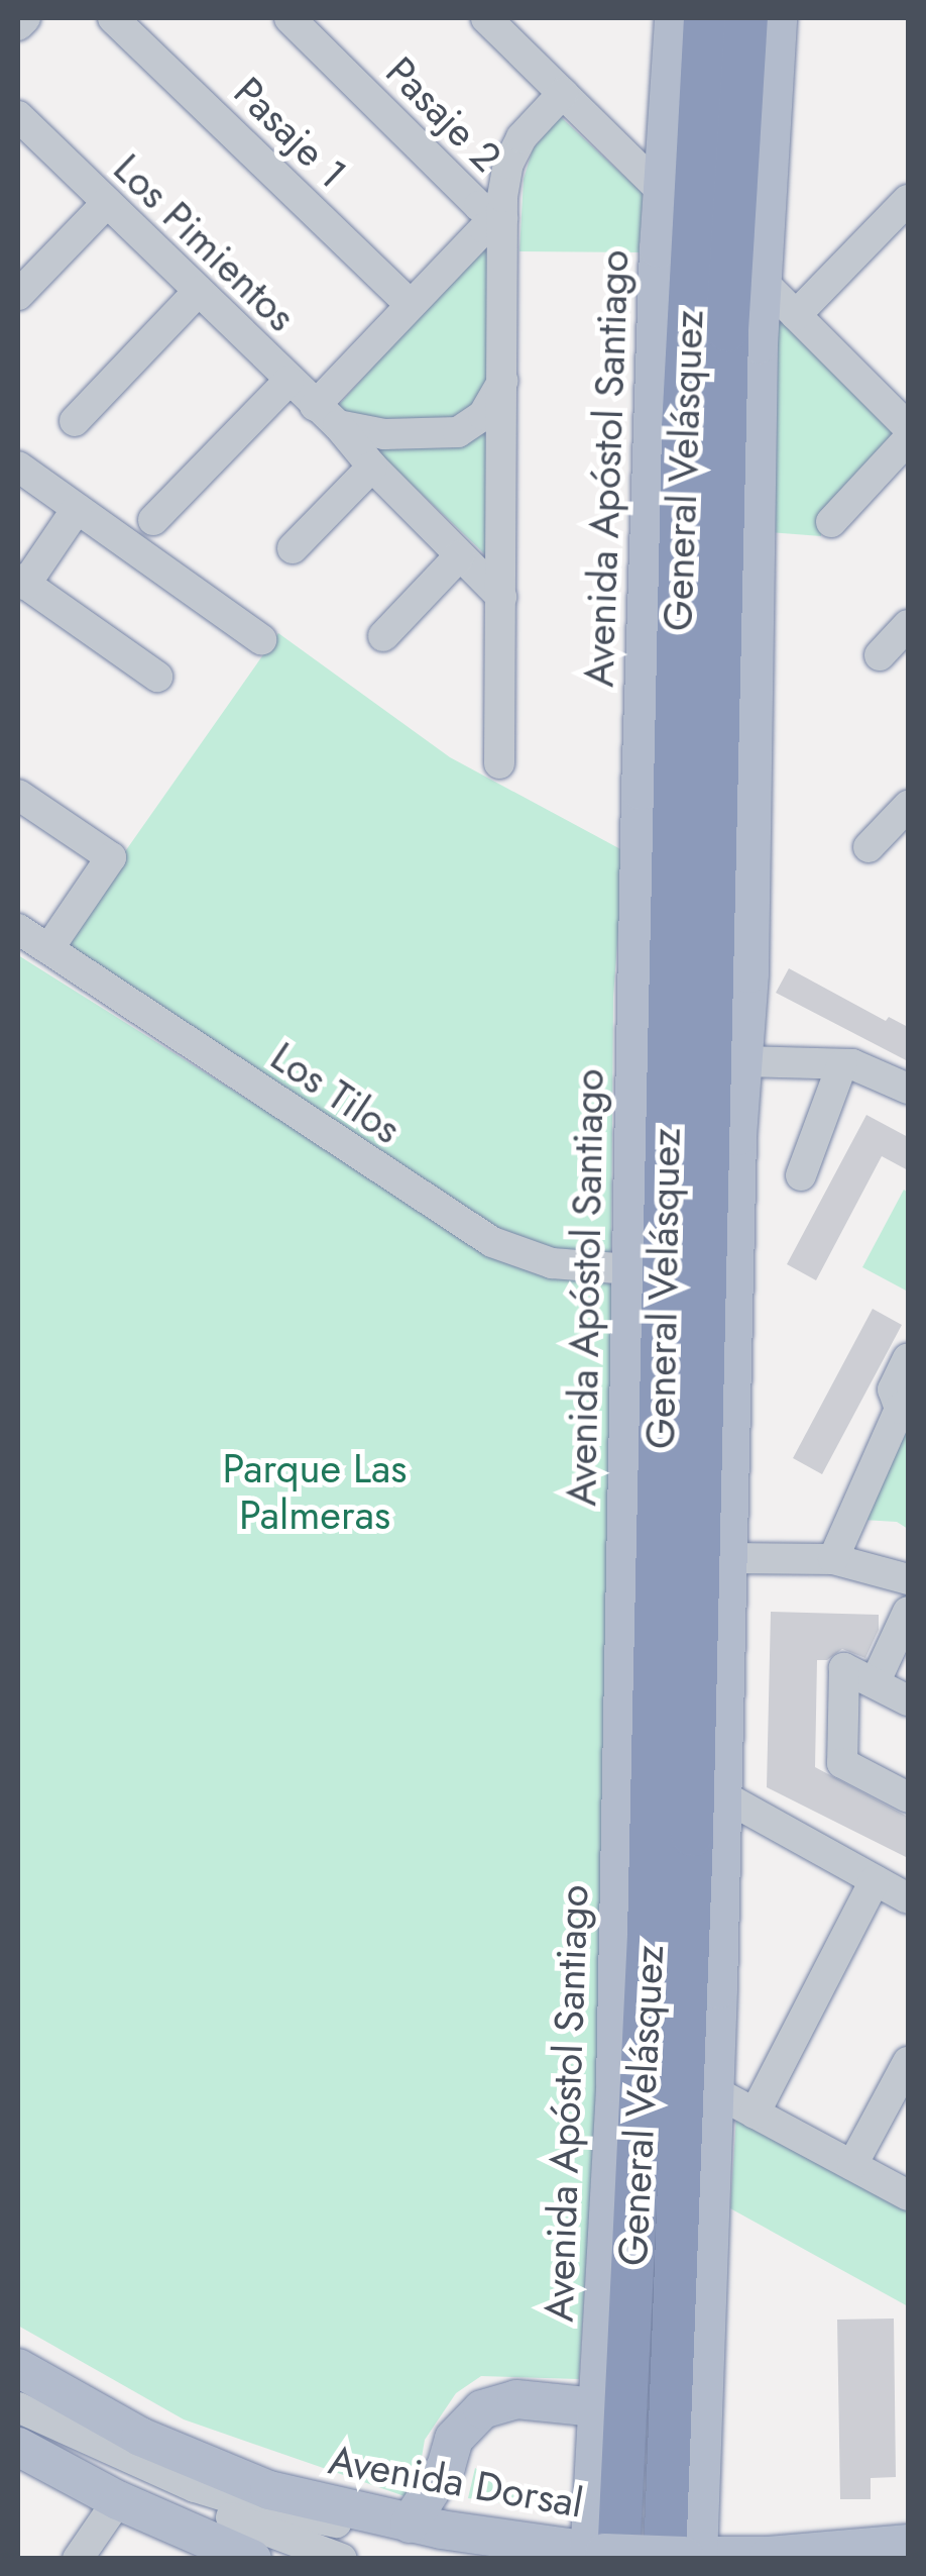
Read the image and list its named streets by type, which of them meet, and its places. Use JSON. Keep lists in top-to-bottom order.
{
  "streets": {
    "highway": ["General Velásquez"],
    "main road": ["Avenida Apóstol Santiago", "Avenida Dorsal"],
    "street": [
      "Pasaje 2",
      "Pasaje 1",
      "Los Pimientos",
      "Los Tilos"
    ]
  },
  "crossings": [
    ["Avenida Apóstol Santiago", "General Velásquez"],
    ["Avenida Apóstol Santiago", "Los Tilos"],
    ["Avenida Apóstol Santiago", "Avenida Dorsal"],
    ["General Velásquez", "Avenida Dorsal"]
  ],
  "parks": ["Parque Las Palmeras"]
}
